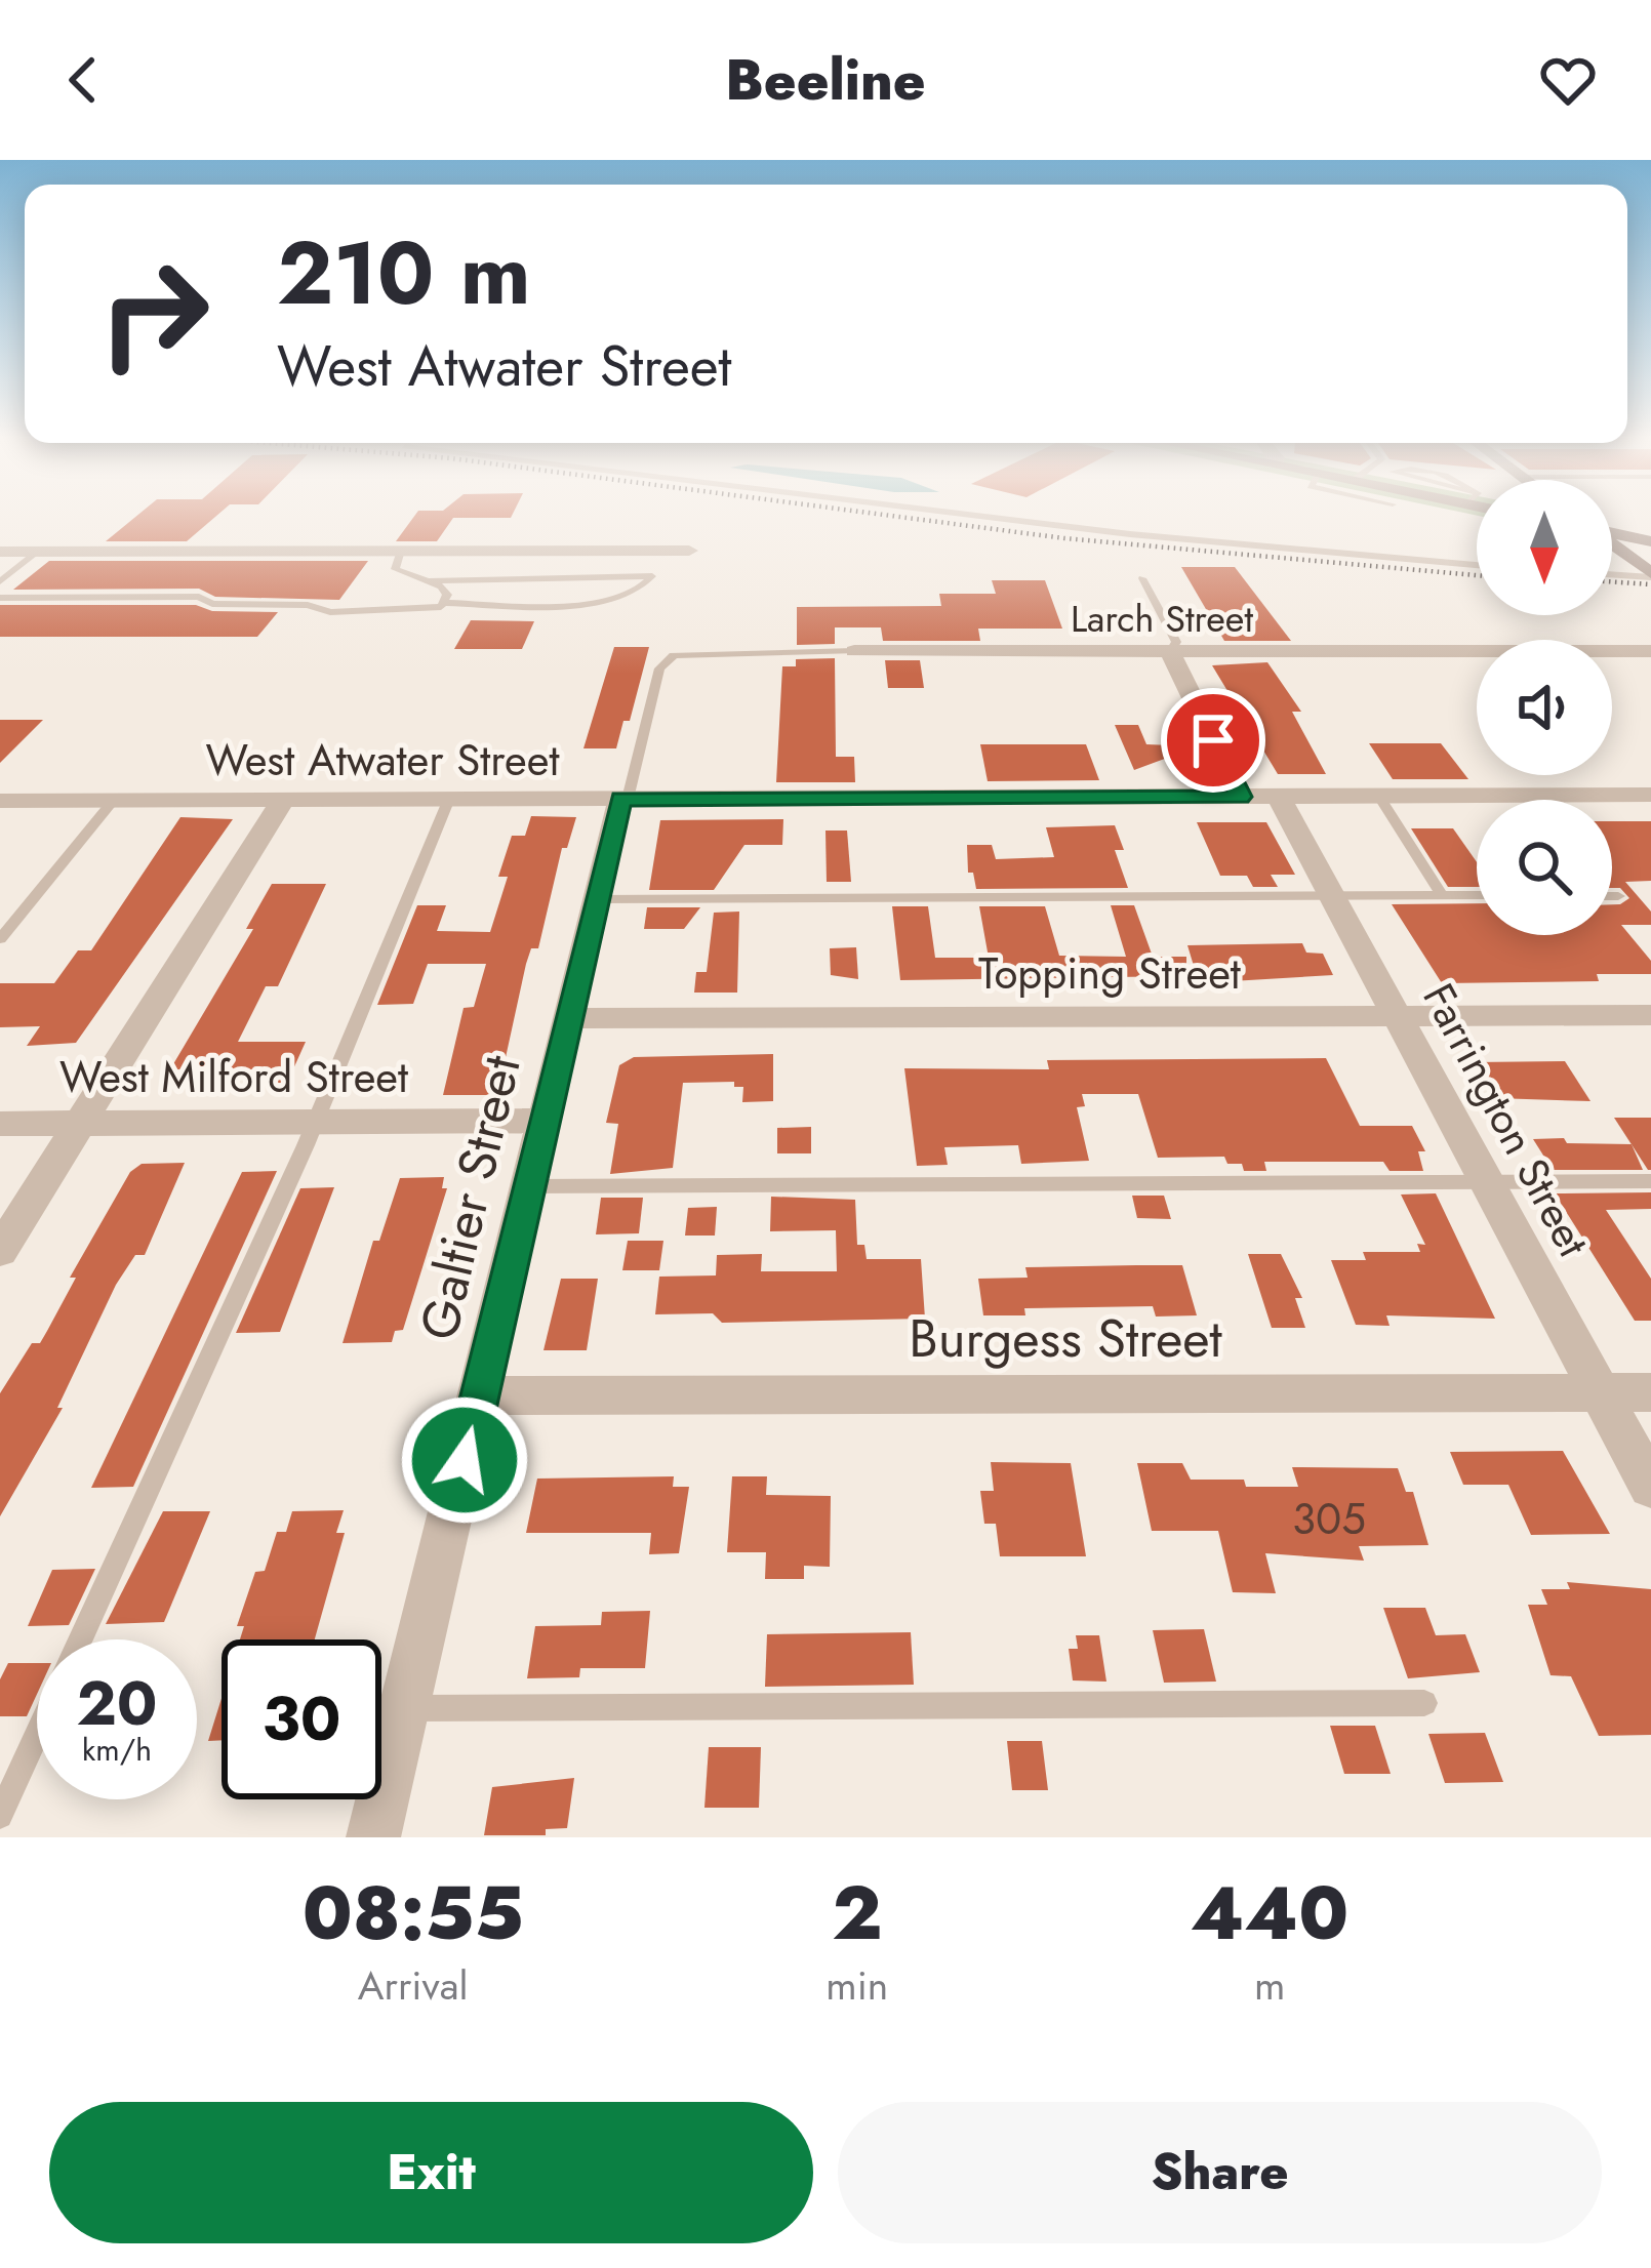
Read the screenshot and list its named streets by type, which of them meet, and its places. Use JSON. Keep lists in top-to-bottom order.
{
  "streets": {
    "street": [
      "Larch Street",
      "West Atwater Street",
      "Topping Street",
      "West Milford Street",
      "Farrington Street",
      "Galtier Street",
      "Burgess Street"
    ]
  },
  "crossings": [
    ["Larch Street", "Galtier Street"],
    ["West Atwater Street", "Farrington Street"],
    ["West Atwater Street", "Galtier Street"],
    ["Topping Street", "Farrington Street"],
    ["Topping Street", "Galtier Street"],
    ["West Milford Street", "Galtier Street"],
    ["Farrington Street", "Burgess Street"],
    ["Galtier Street", "Burgess Street"]
  ],
  "house_numbers": ["305"],
  "north": "bottom",
  "page": {
    "header": "Beeline",
    "turn": ["210 m", "West Atwater Street"],
    "speed": "20 km/h",
    "limit": "30",
    "eta": [
      "08:55",
      "Arrival",
      "2",
      "min",
      "440",
      "m"
    ],
    "buttons": ["Exit", "Share"]
  }
}
